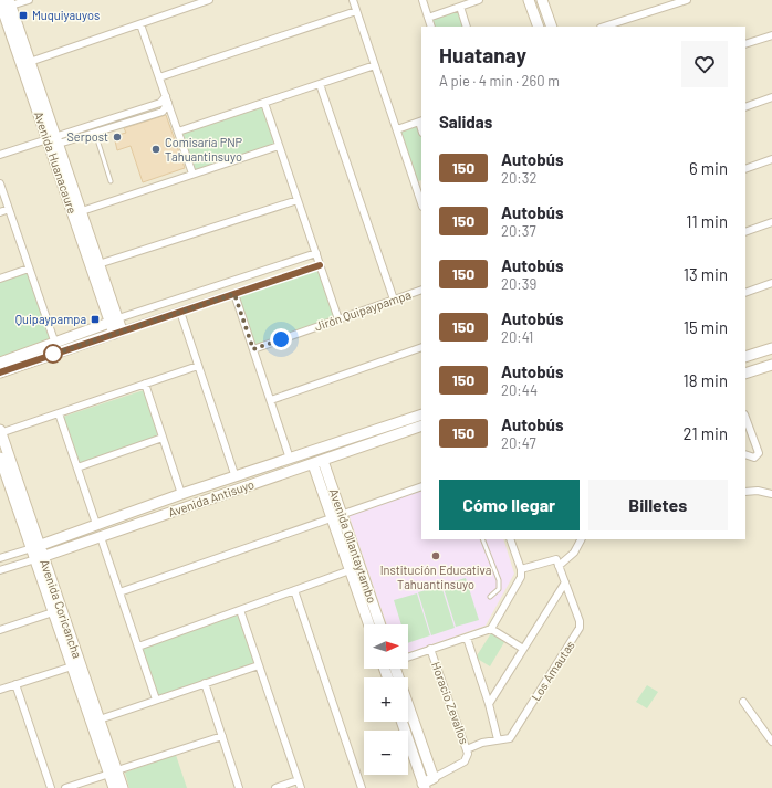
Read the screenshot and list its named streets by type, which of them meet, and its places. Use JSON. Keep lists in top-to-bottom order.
{
  "streets": {
    "street": [
      "Avenida Huanacaure",
      "Jirón Quipaypampa",
      "Avenida Antisuyo",
      "Avenida Ollantaytambo",
      "Avenida Coricancha",
      "Los Amautas",
      "Horacio Zevallos"
    ]
  },
  "crossings": [
    ["Avenida Antisuyo", "Avenida Ollantaytambo"],
    ["Avenida Antisuyo", "Avenida Coricancha"],
    ["Los Amautas", "Horacio Zevallos"]
  ],
  "places": {
    "transit": ["Muquiyauyos", "Quipaypampa"],
    "other": ["Serpost", "Comisaría PNP Tahuantinsuyo", "Institución Educativa Tahuantinsuyo"]
  },
  "lines": ["bus line 150"],
  "north": "right",
  "page": {
    "heading": [
      ["Huatanay", "A pie · 4 min · 260 m"],
      "Salidas"
    ],
    "list": [
      {
        "mark": "150",
        "name": "Autobús",
        "note": "20:32",
        "value": "6 min"
      },
      {
        "mark": "150",
        "name": "Autobús",
        "note": "20:37",
        "value": "11 min"
      },
      {
        "mark": "150",
        "name": "Autobús",
        "note": "20:39",
        "value": "13 min"
      },
      {
        "mark": "150",
        "name": "Autobús",
        "note": "20:41",
        "value": "15 min"
      },
      {
        "mark": "150",
        "name": "Autobús",
        "note": "20:44",
        "value": "18 min"
      },
      {
        "mark": "150",
        "name": "Autobús",
        "note": "20:47",
        "value": "21 min"
      }
    ],
    "buttons": ["Cómo llegar", "Billetes"],
    "map_buttons": ["+", "−"]
  }
}
